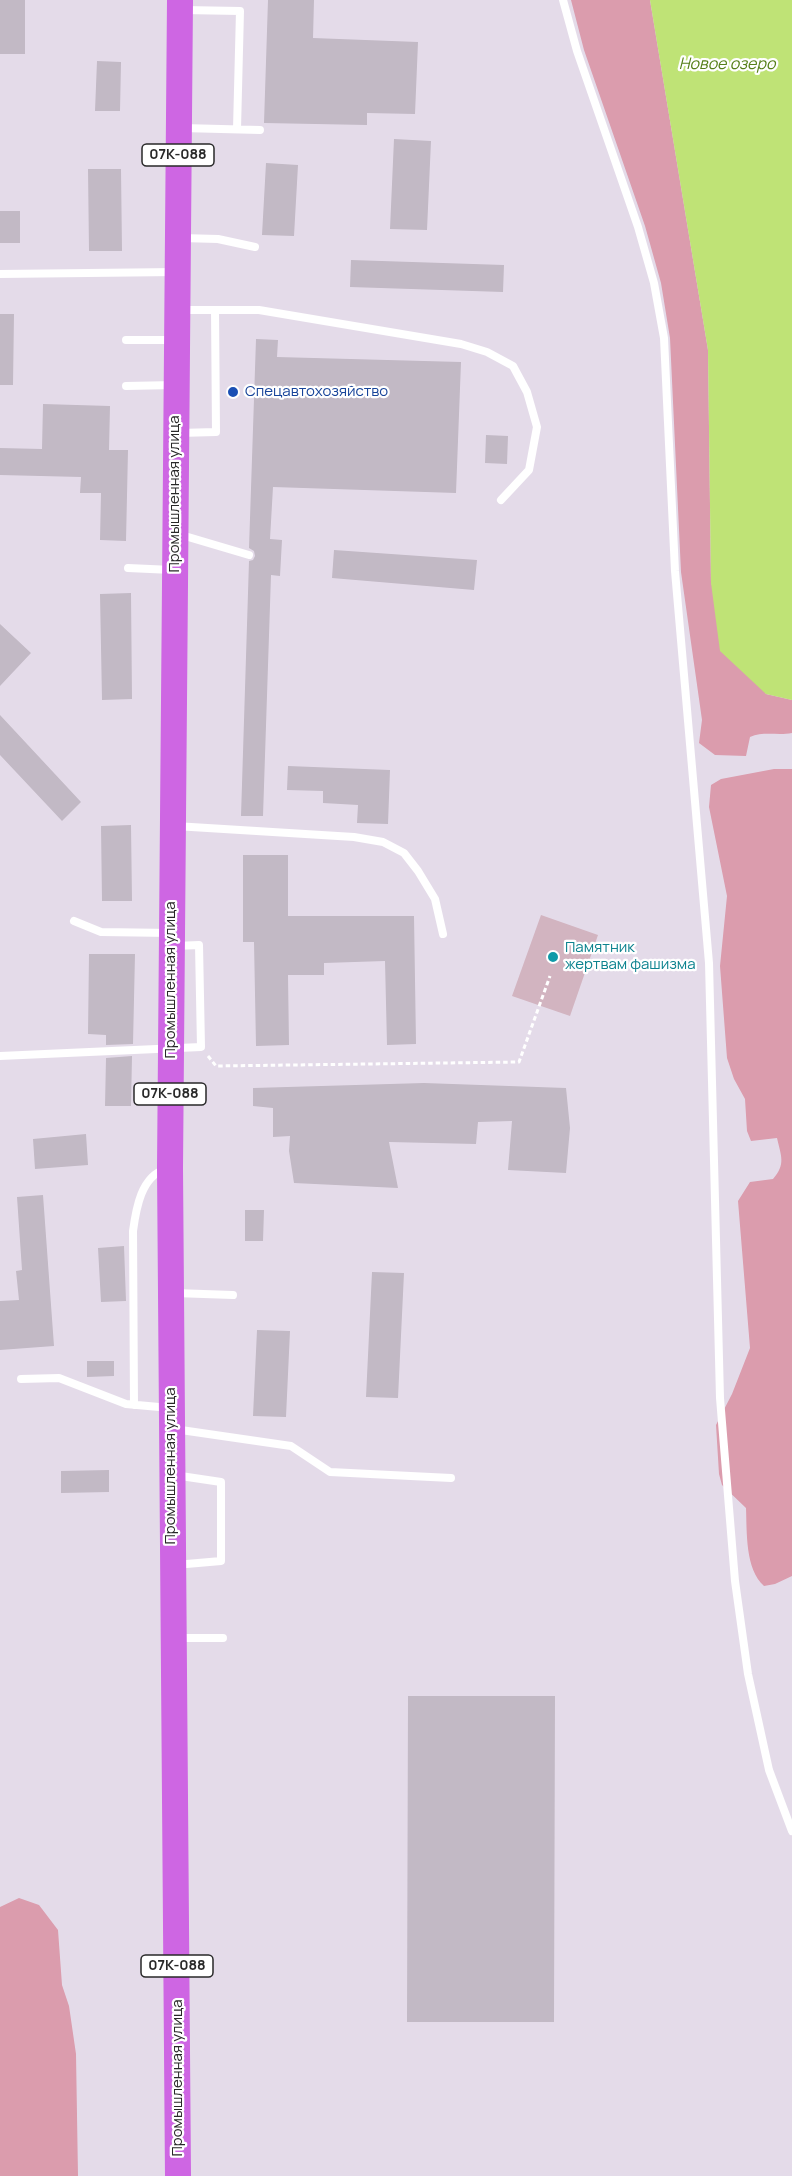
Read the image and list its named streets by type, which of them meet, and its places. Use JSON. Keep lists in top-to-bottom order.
{
  "streets": {
    "main road": ["07К-088", "Промышленная улица"]
  },
  "water": ["Новое озеро"],
  "places": ["Спецавтохозяйство", "Памятник жертвам фашизма"]
}
